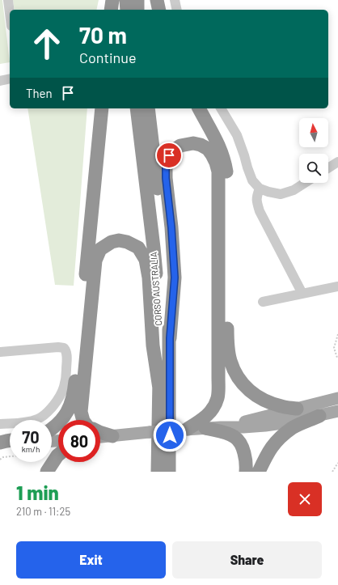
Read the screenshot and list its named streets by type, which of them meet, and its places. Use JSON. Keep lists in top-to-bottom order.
{
  "streets": {
    "highway": ["CORSO AUSTRALIA"]
  },
  "north": "top",
  "page": {
    "turn": ["70 m", "Continue"],
    "then": "Then",
    "speed": "70 km/h",
    "limit": "80",
    "heading": ["1 min", "210 m · 11:25"],
    "buttons": ["Exit", "Share"]
  }
}
